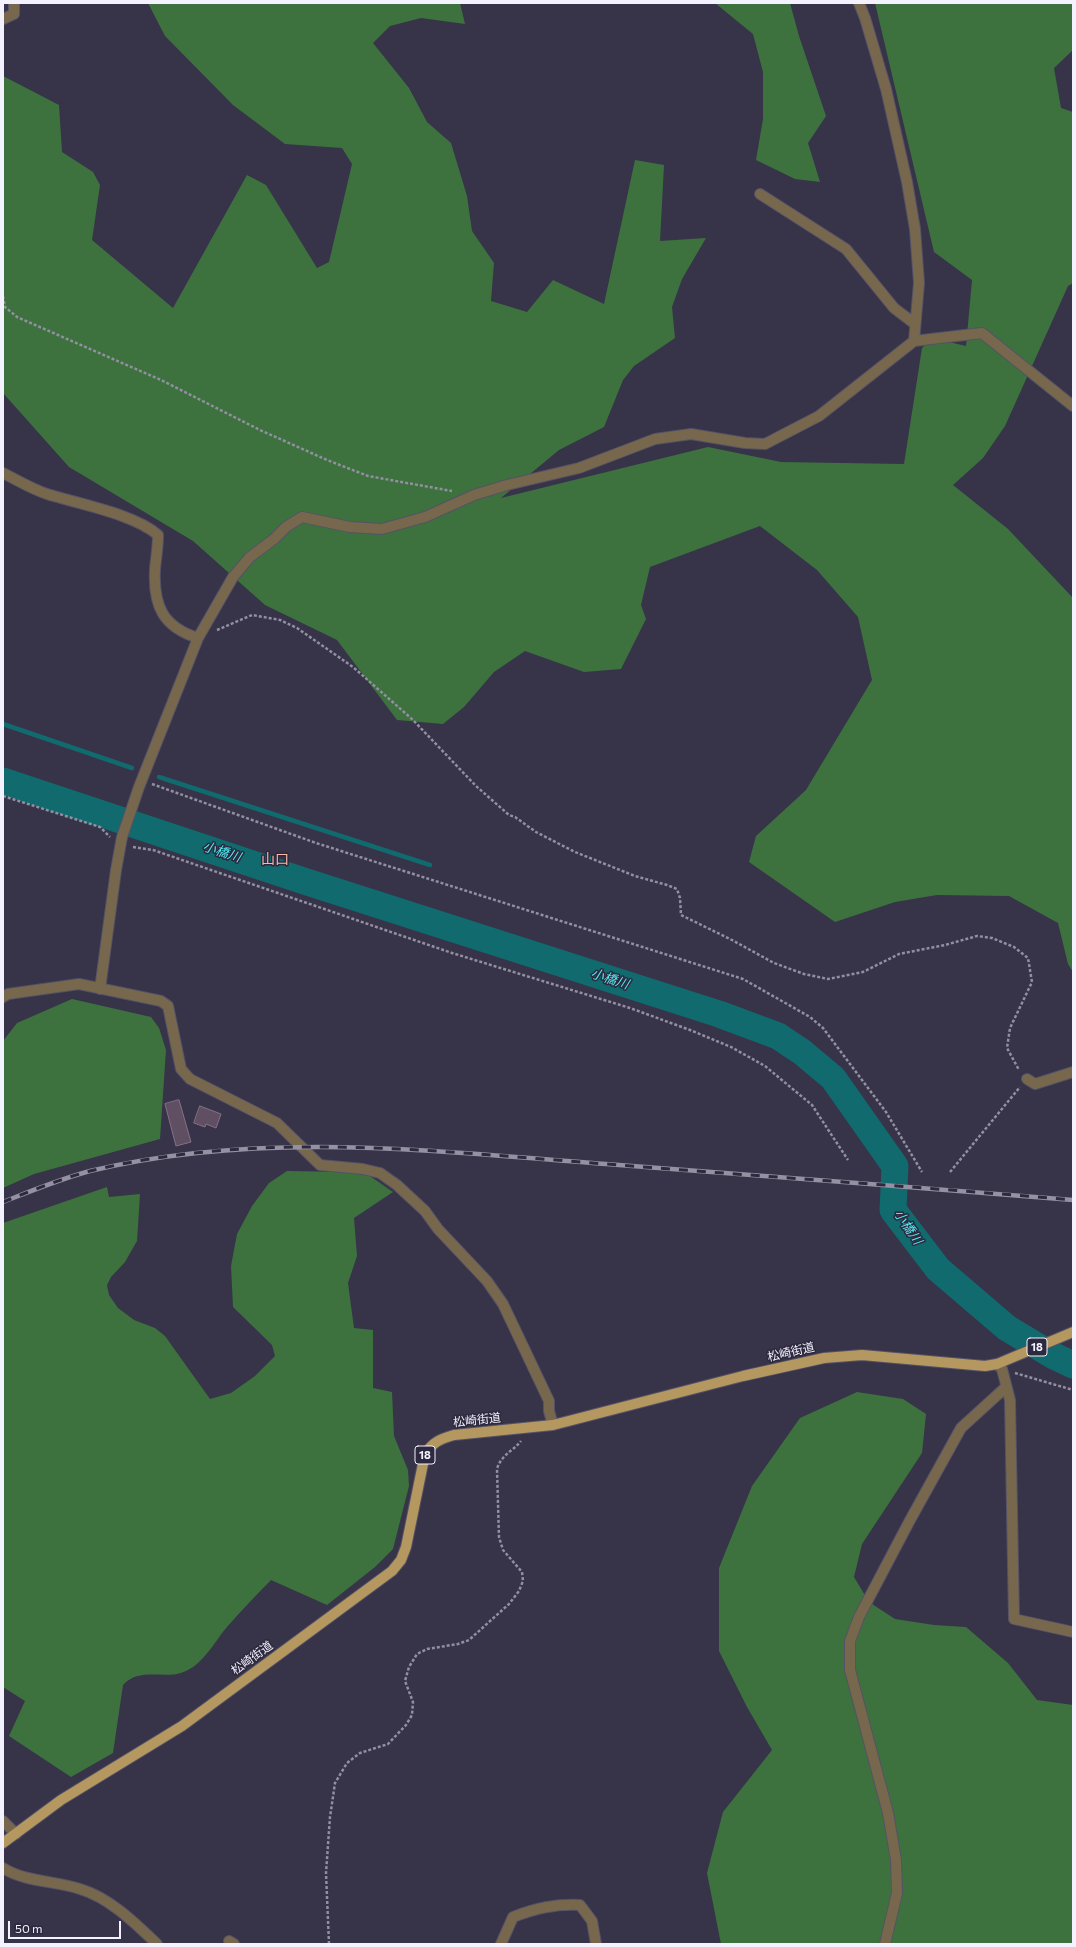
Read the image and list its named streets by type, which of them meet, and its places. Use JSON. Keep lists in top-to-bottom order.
{
  "streets": {
    "main road": ["18", "松崎街道"]
  },
  "districts": ["山口"],
  "water": ["小橋川"],
  "scale_bar": "50 m"
}
